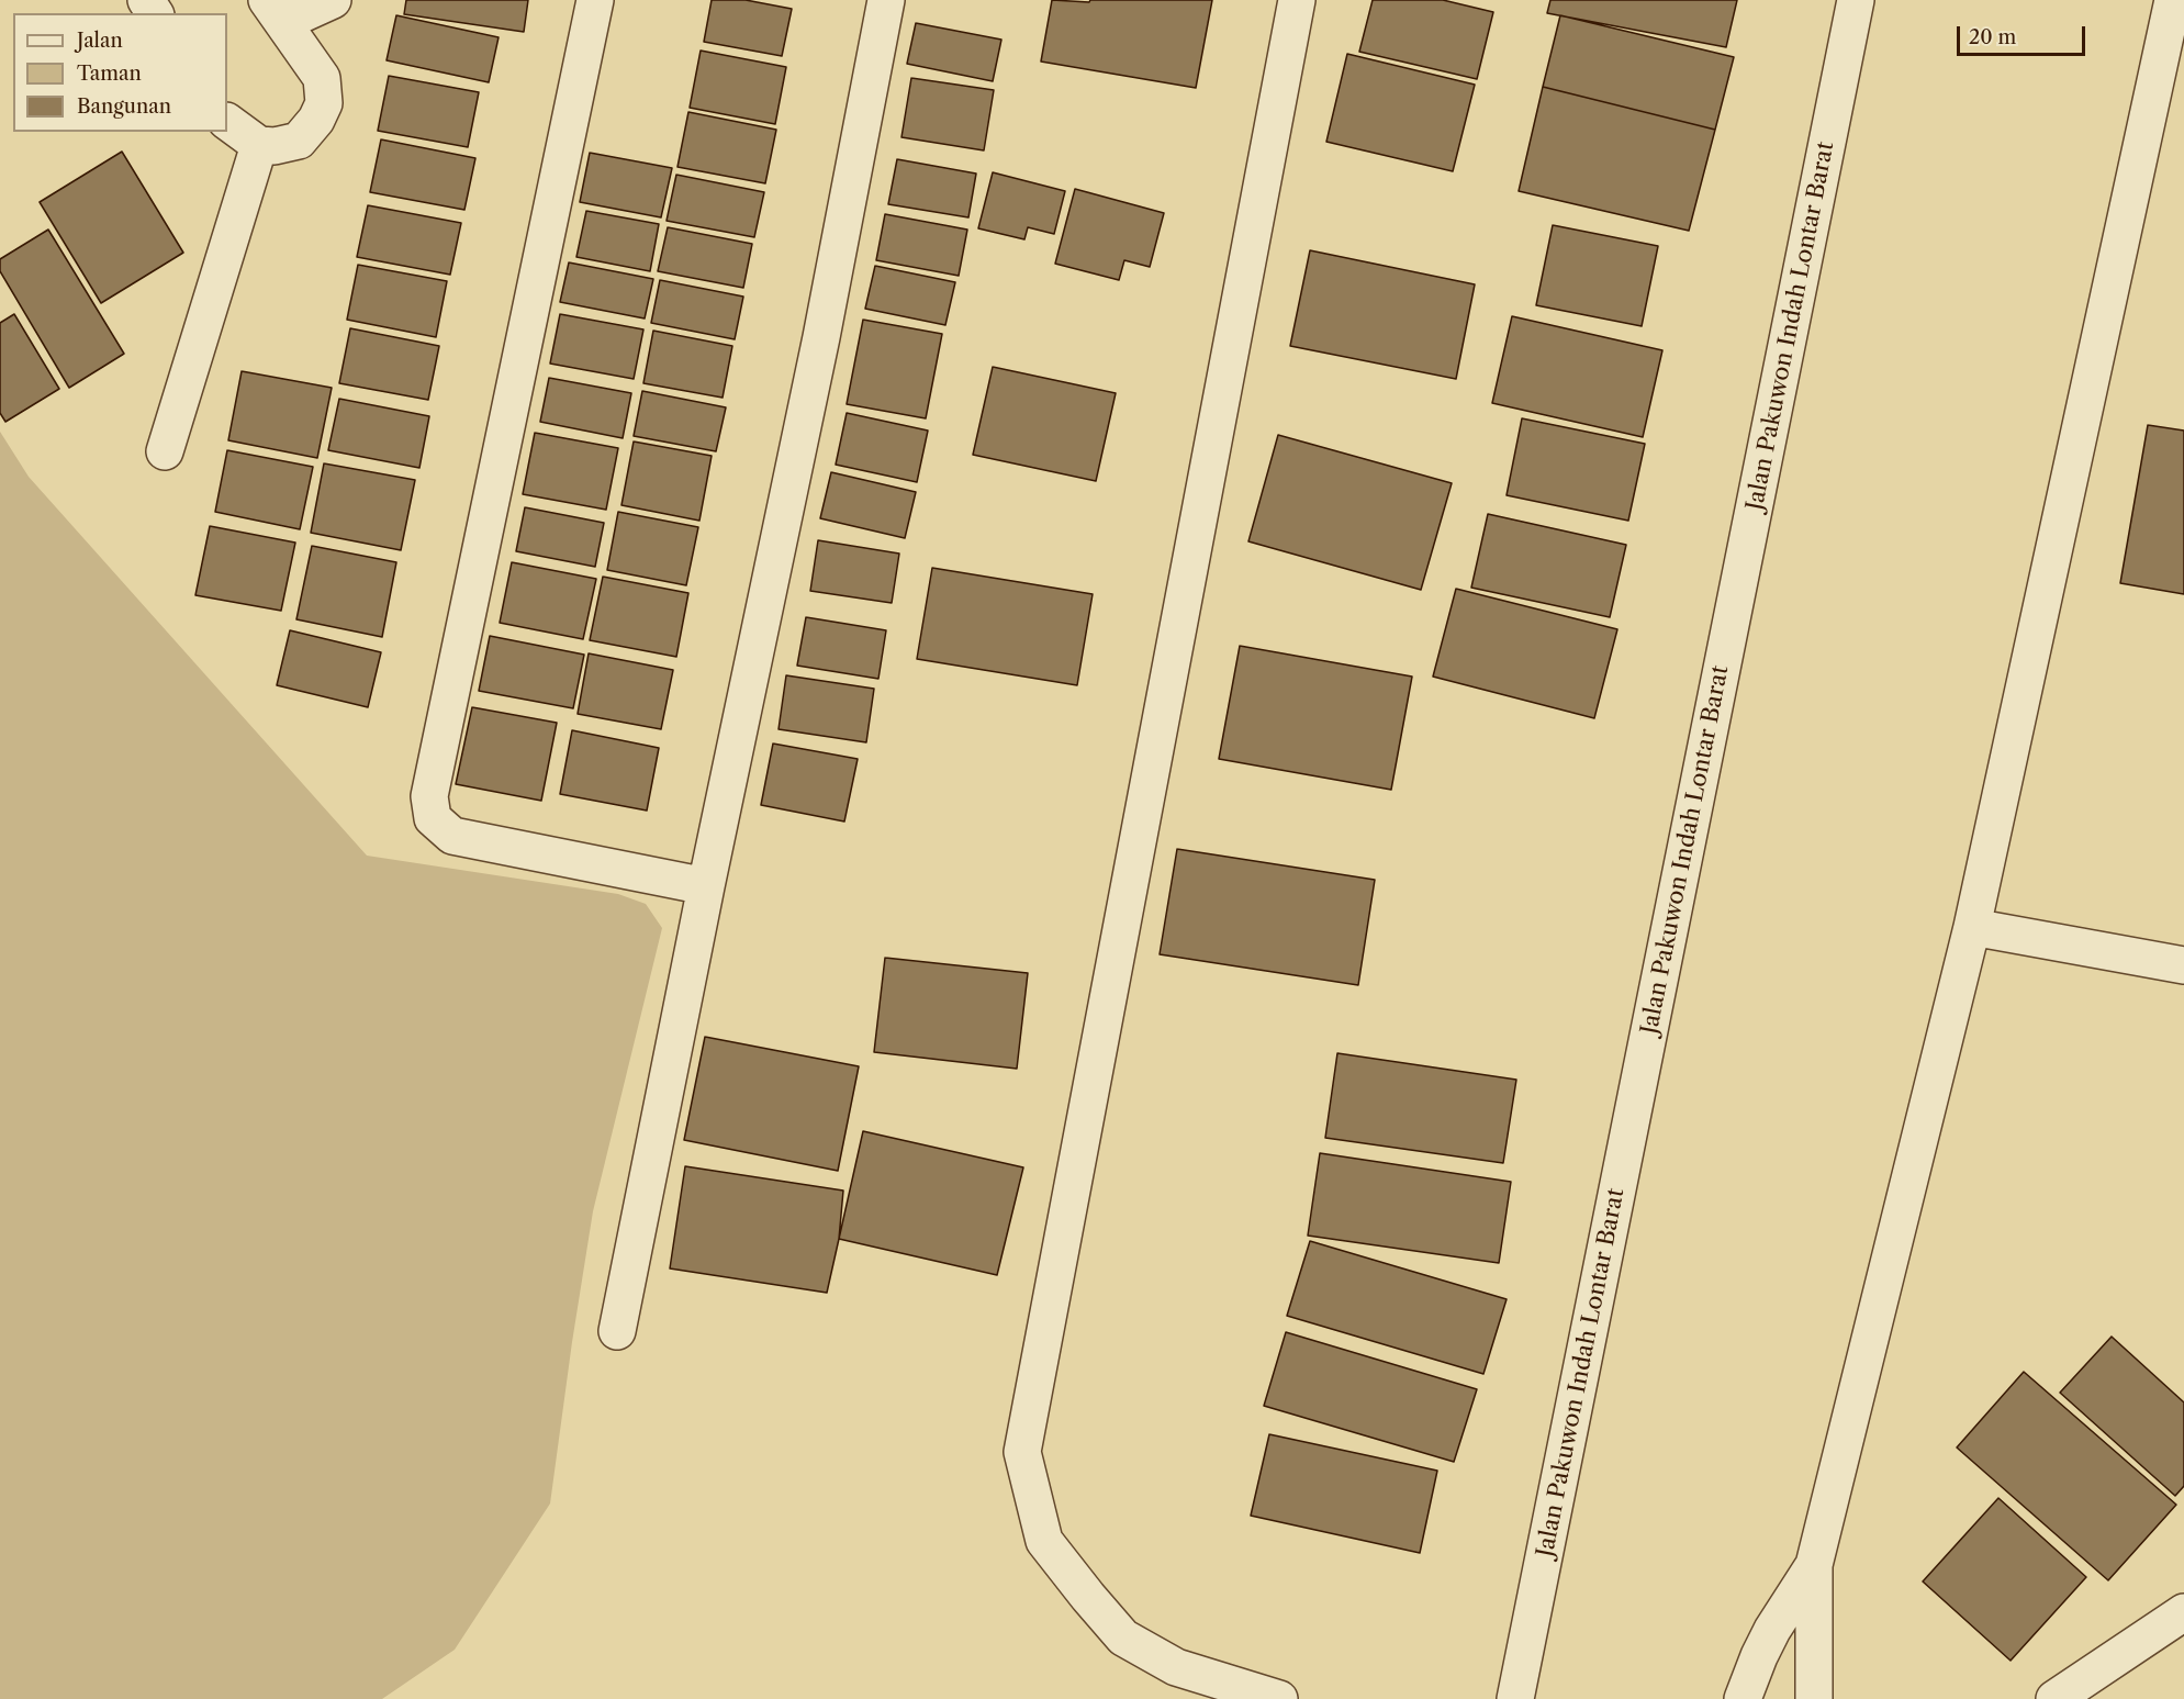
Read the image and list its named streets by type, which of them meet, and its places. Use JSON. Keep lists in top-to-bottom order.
{
  "streets": {
    "street": ["Jalan Pakuwon Indah Lontar Barat"]
  },
  "legend": ["Jalan", "Taman", "Bangunan"],
  "scale_bar": "20 m"
}
